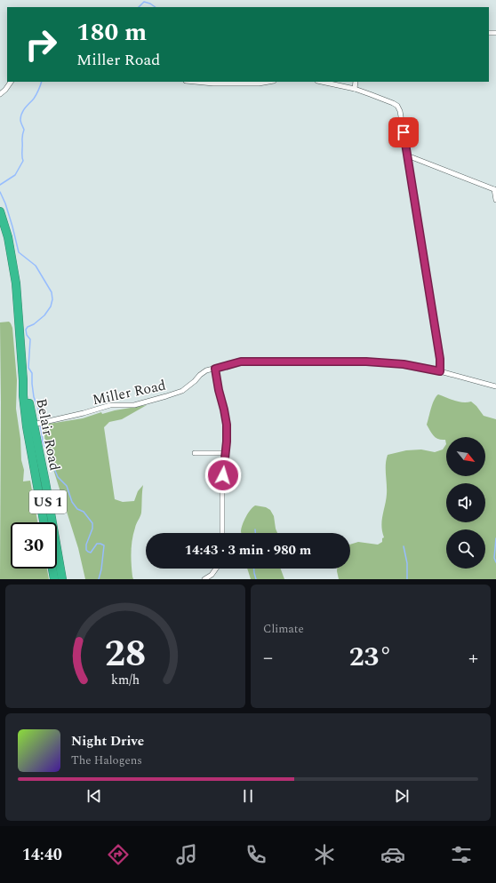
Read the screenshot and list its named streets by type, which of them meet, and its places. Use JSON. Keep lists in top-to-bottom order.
{
  "streets": {
    "highway": ["Belair Road", "US 1"],
    "street": ["Miller Road"]
  },
  "crossings": [
    ["Miller Road", "Belair Road"]
  ],
  "north": "bottom right",
  "page": {
    "turn": ["180 m", "Miller Road"],
    "limit": "30",
    "trip": "14:43 · 3 min · 980 m",
    "tile": "Climate",
    "heat": ["−", "23°", "+"],
    "song": ["Night Drive", "The Halogens"],
    "tabs": "14:40",
    "gauge": ["28", "km/h"]
  }
}
